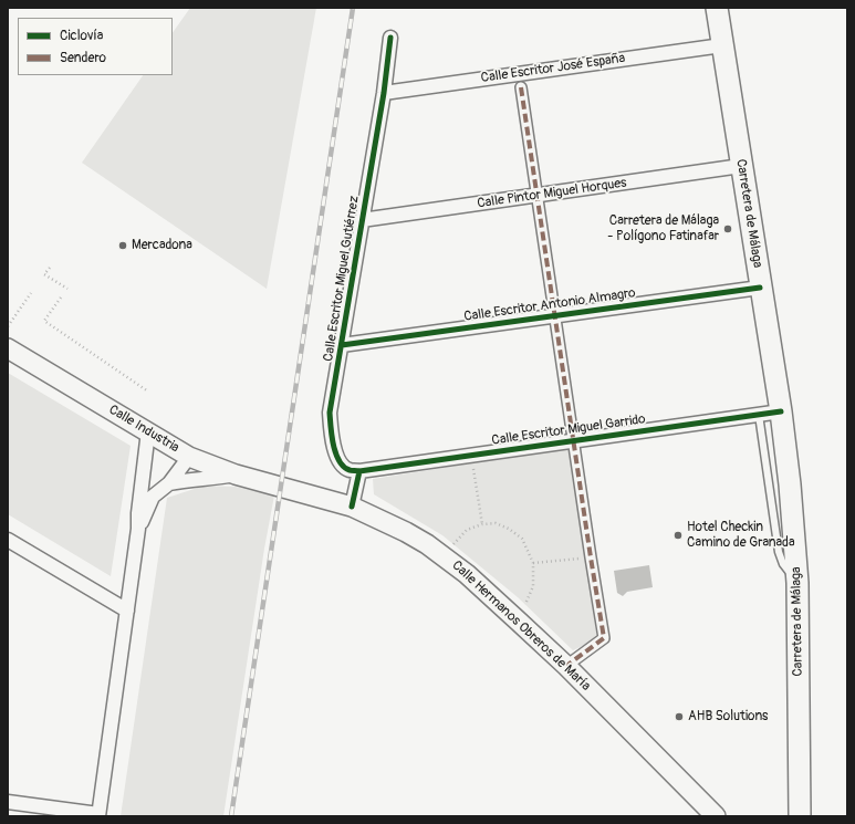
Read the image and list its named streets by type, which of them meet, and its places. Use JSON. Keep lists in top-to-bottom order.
{
  "streets": {
    "main road": ["Carretera de Málaga", "Calle Industria", "Calle Hermanos Obreros de María"],
    "street": [
      "Calle Escritor José España",
      "Calle Pintor Miguel Horques",
      "Calle Escritor Miguel Gutiérrez",
      "Calle Escritor Antonio Almagro",
      "Calle Escritor Miguel Garrido"
    ]
  },
  "crossings": [
    ["Calle Escritor José España", "Carretera de Málaga"],
    ["Calle Escritor José España", "Calle Escritor Miguel Gutiérrez"],
    ["Calle Pintor Miguel Horques", "Carretera de Málaga"],
    ["Calle Pintor Miguel Horques", "Calle Escritor Miguel Gutiérrez"],
    ["Carretera de Málaga", "Calle Escritor Antonio Almagro"],
    ["Carretera de Málaga", "Calle Escritor Miguel Garrido"],
    ["Calle Escritor Miguel Gutiérrez", "Calle Escritor Antonio Almagro"],
    ["Calle Escritor Miguel Gutiérrez", "Calle Escritor Miguel Garrido"],
    ["Calle Industria", "Calle Hermanos Obreros de María"]
  ],
  "places": [
    "Carretera de Málaga - Polígono Fatinafar",
    "Mercadona",
    "Hotel Checkin Camino de Granada",
    "AHB Solutions"
  ],
  "legend": ["Ciclovía", "Sendero"]
}
